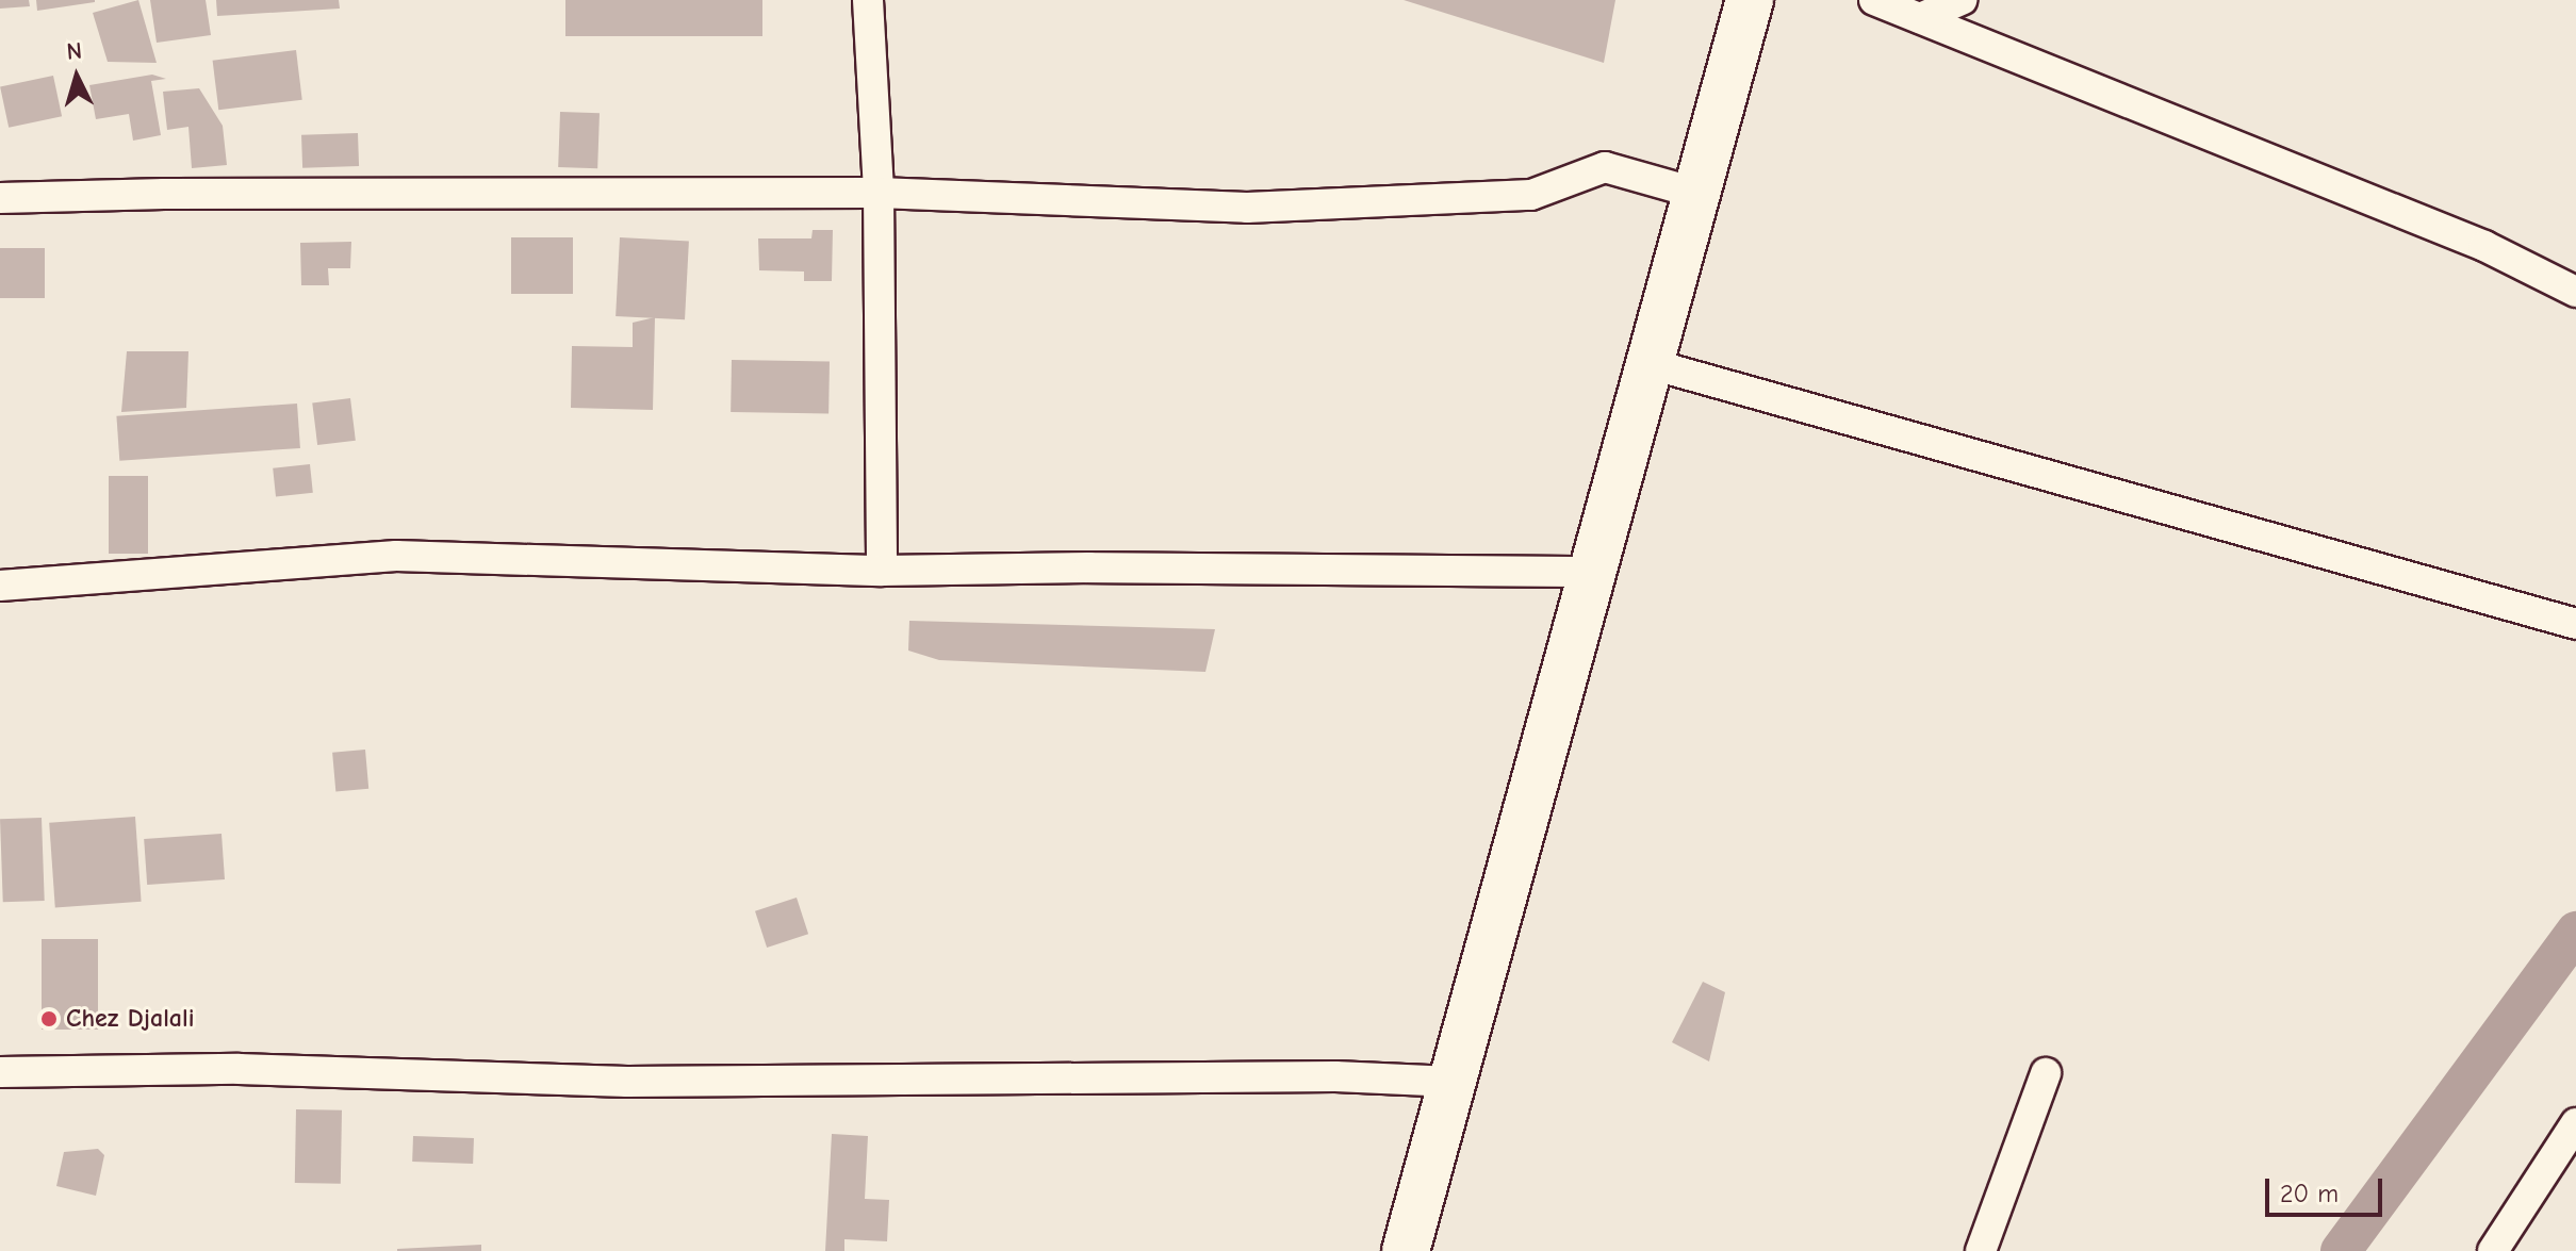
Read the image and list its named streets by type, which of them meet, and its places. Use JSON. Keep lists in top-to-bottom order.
{
  "places": ["Chez Djalali"],
  "scale_bar": "20 m",
  "north": "top"
}
